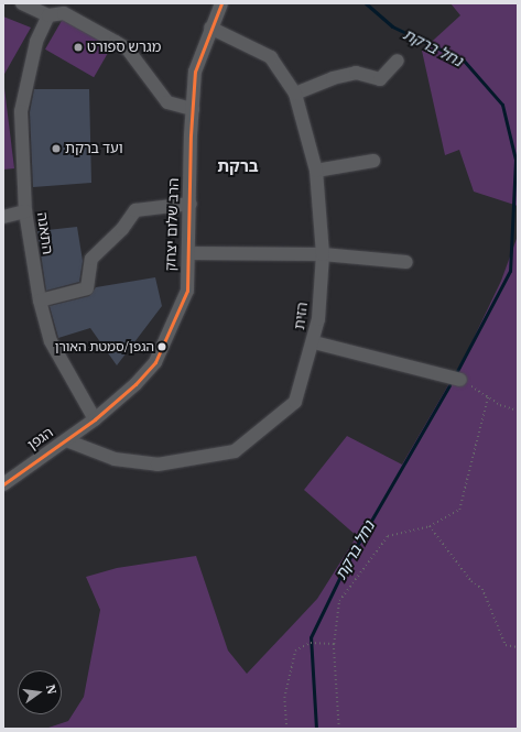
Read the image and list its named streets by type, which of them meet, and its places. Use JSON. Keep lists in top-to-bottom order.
{
  "streets": {
    "street": [
      "הרב שלום יצחק",
      "התאנה",
      "הזית",
      "הגפן"
    ]
  },
  "crossings": [
    ["הרב שלום יצחק", "התאנה"],
    ["הרב שלום יצחק", "הזית"],
    ["הרב שלום יצחק", "הגפן"],
    ["התאנה", "הגפן"],
    ["הזית", "הגפן"]
  ],
  "districts": ["ברקת"],
  "water": ["נחל ברקת"],
  "places": ["מגרש ספורט", "ועד ברקת", "הגפן/סמטת האורן"],
  "north": "right"
}
